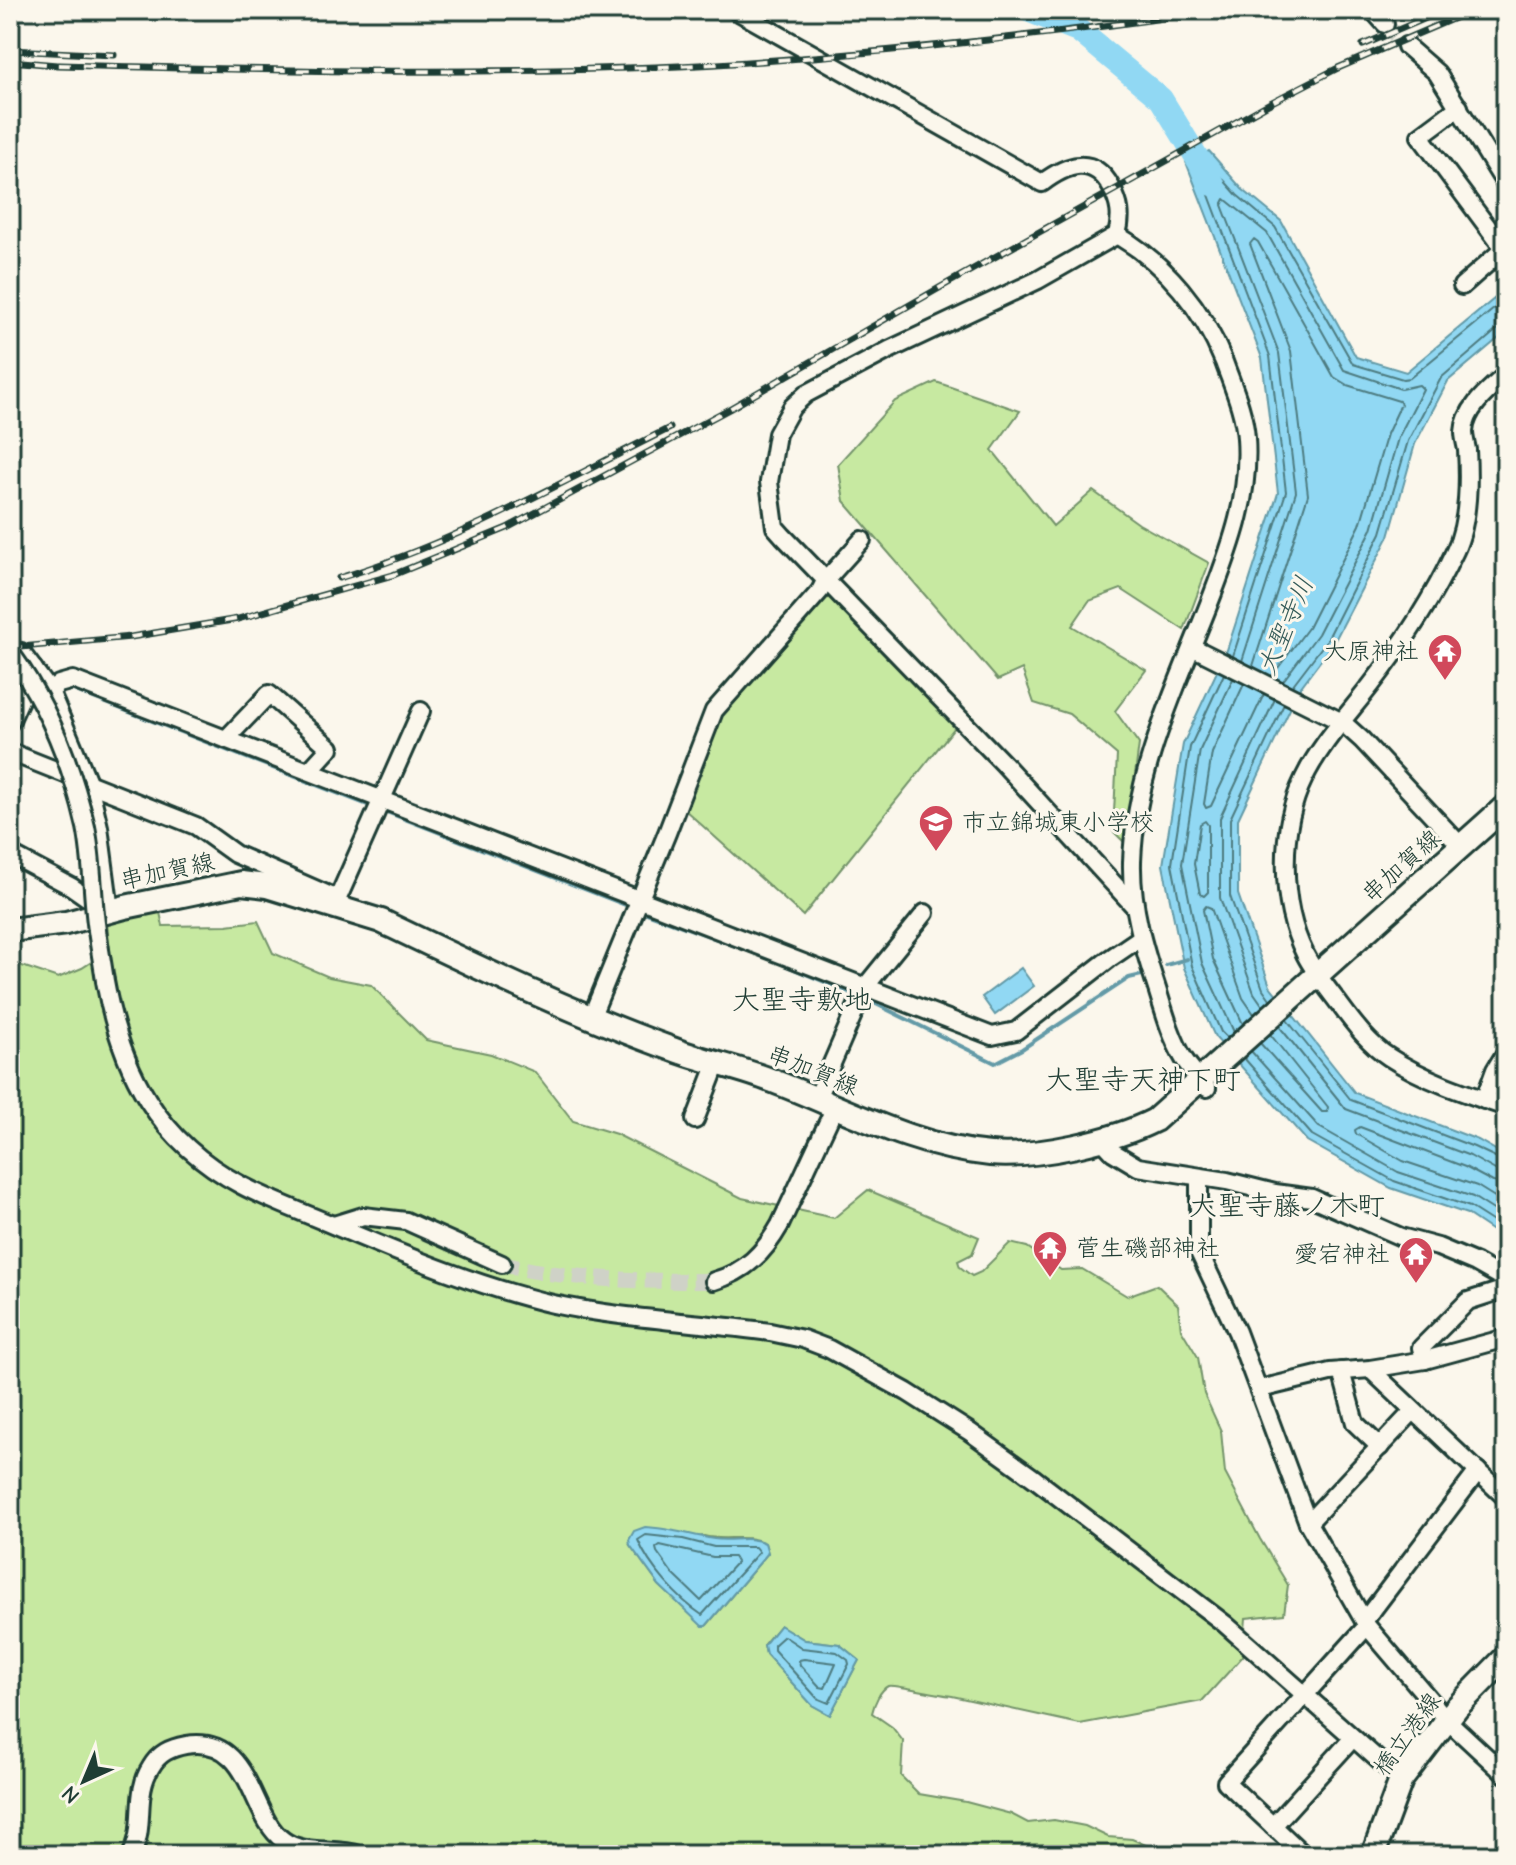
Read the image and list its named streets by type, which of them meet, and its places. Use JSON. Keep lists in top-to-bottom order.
{
  "streets": {
    "main road": ["串加賀線", "橋立港線"]
  },
  "districts": ["大聖寺敷地", "大聖寺天神下町", "大聖寺藤ノ木町"],
  "water": ["大聖寺川"],
  "places": {
    "temple": ["大原神社", "菅生磯部神社", "愛宕神社"],
    "school or university": ["市立錦城東小学校"]
  },
  "north": "bottom left"
}
